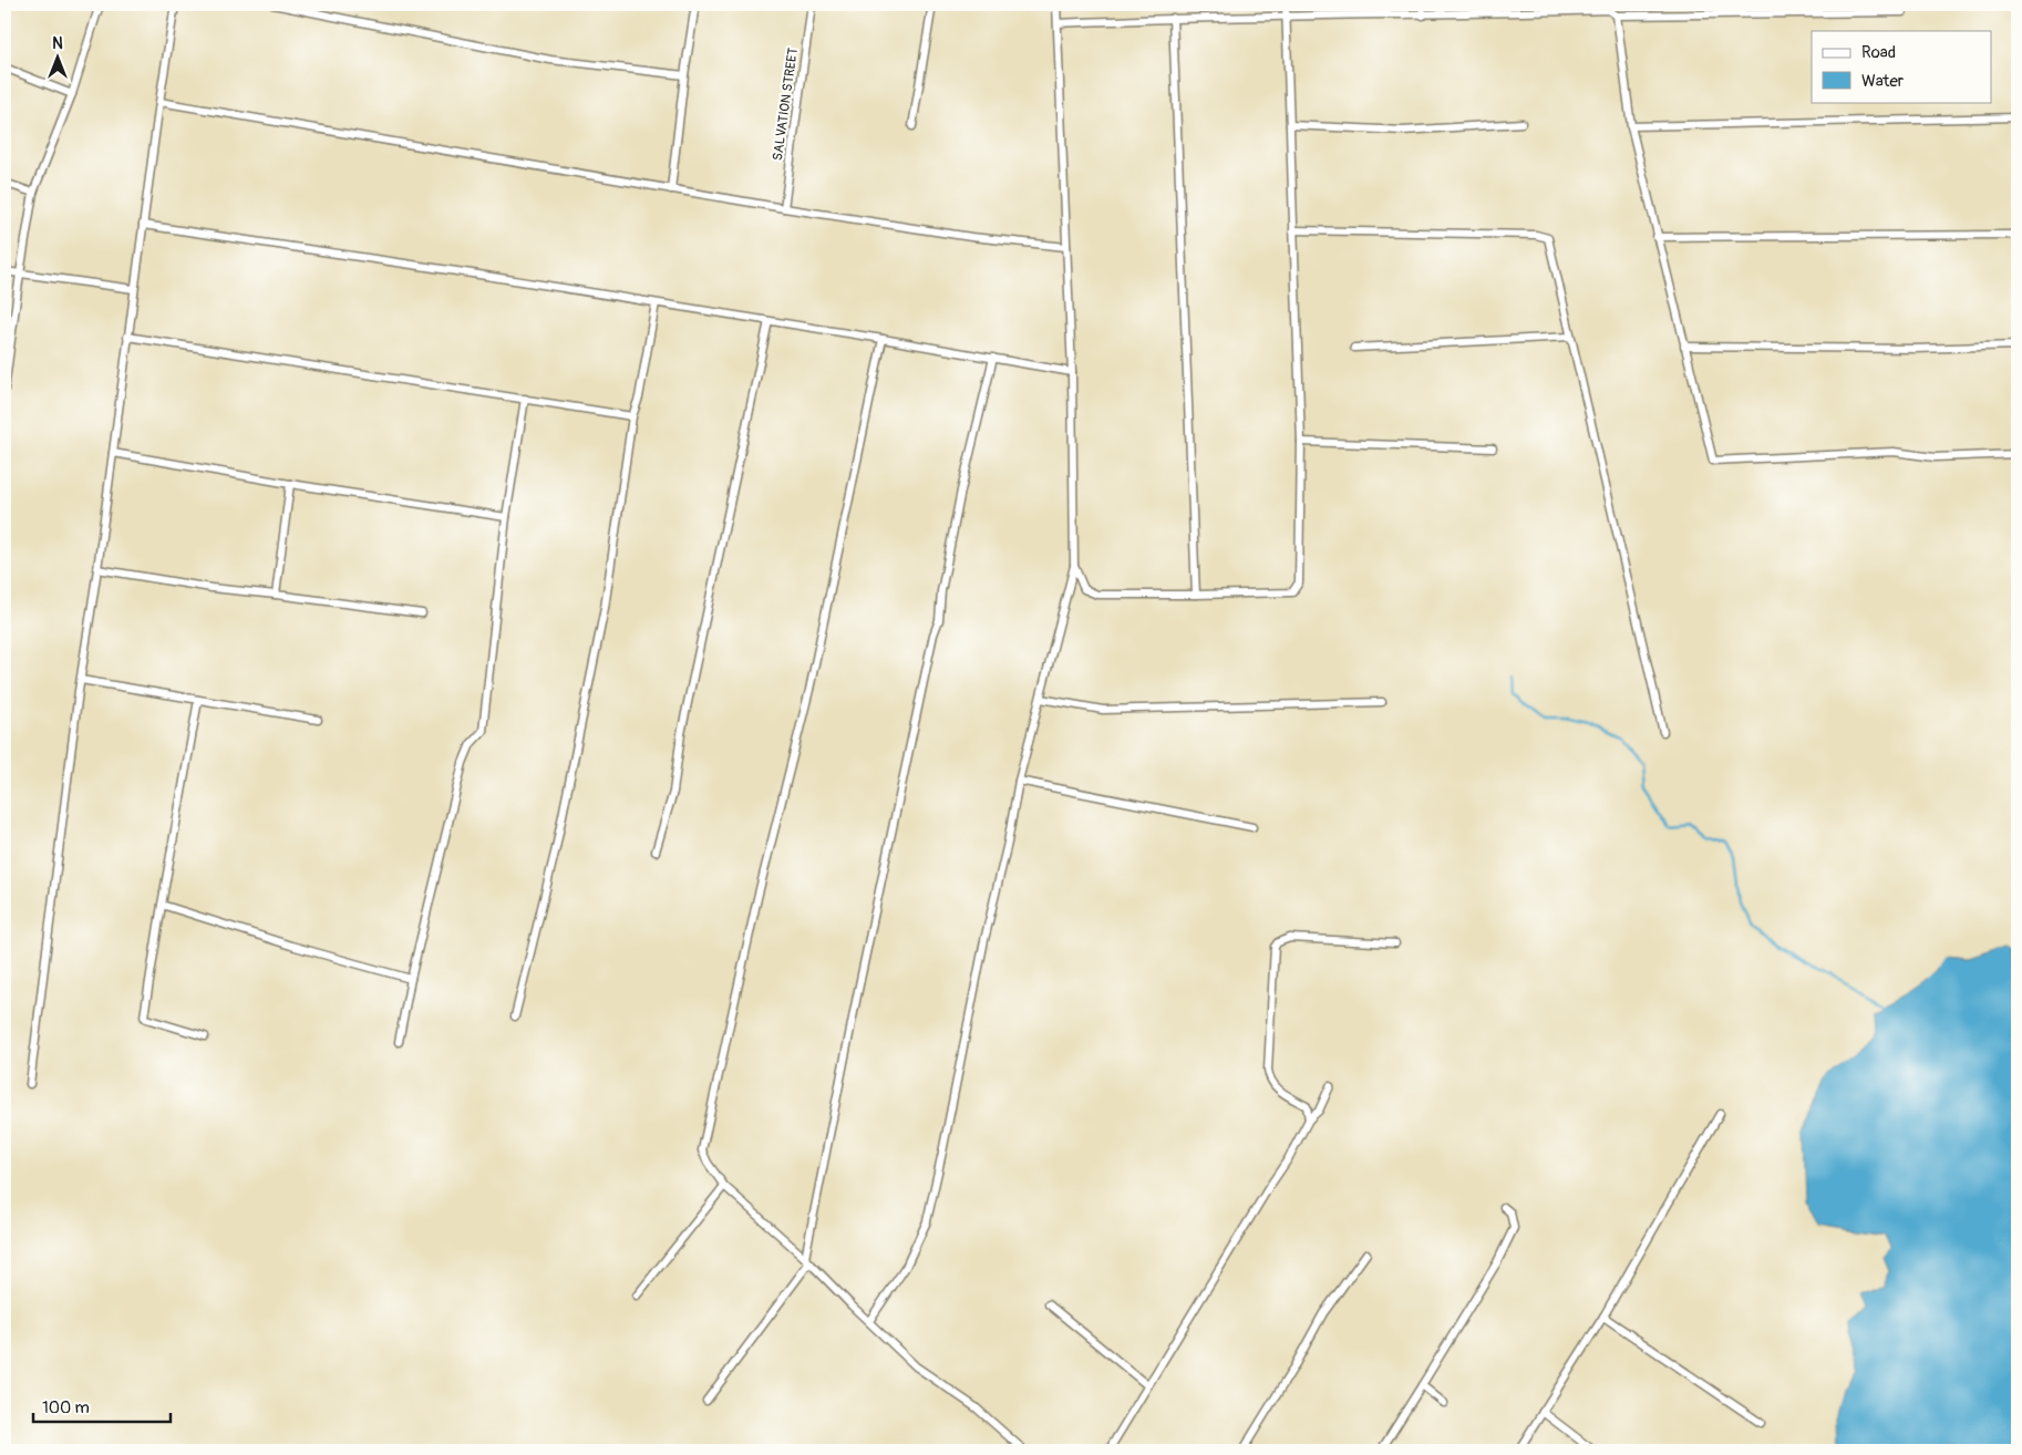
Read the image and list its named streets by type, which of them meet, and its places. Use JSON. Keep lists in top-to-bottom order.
{
  "streets": {
    "street": ["SALVATION STREET"]
  },
  "legend": ["Road", "Water"],
  "scale_bar": "100 m",
  "north": "top"
}
